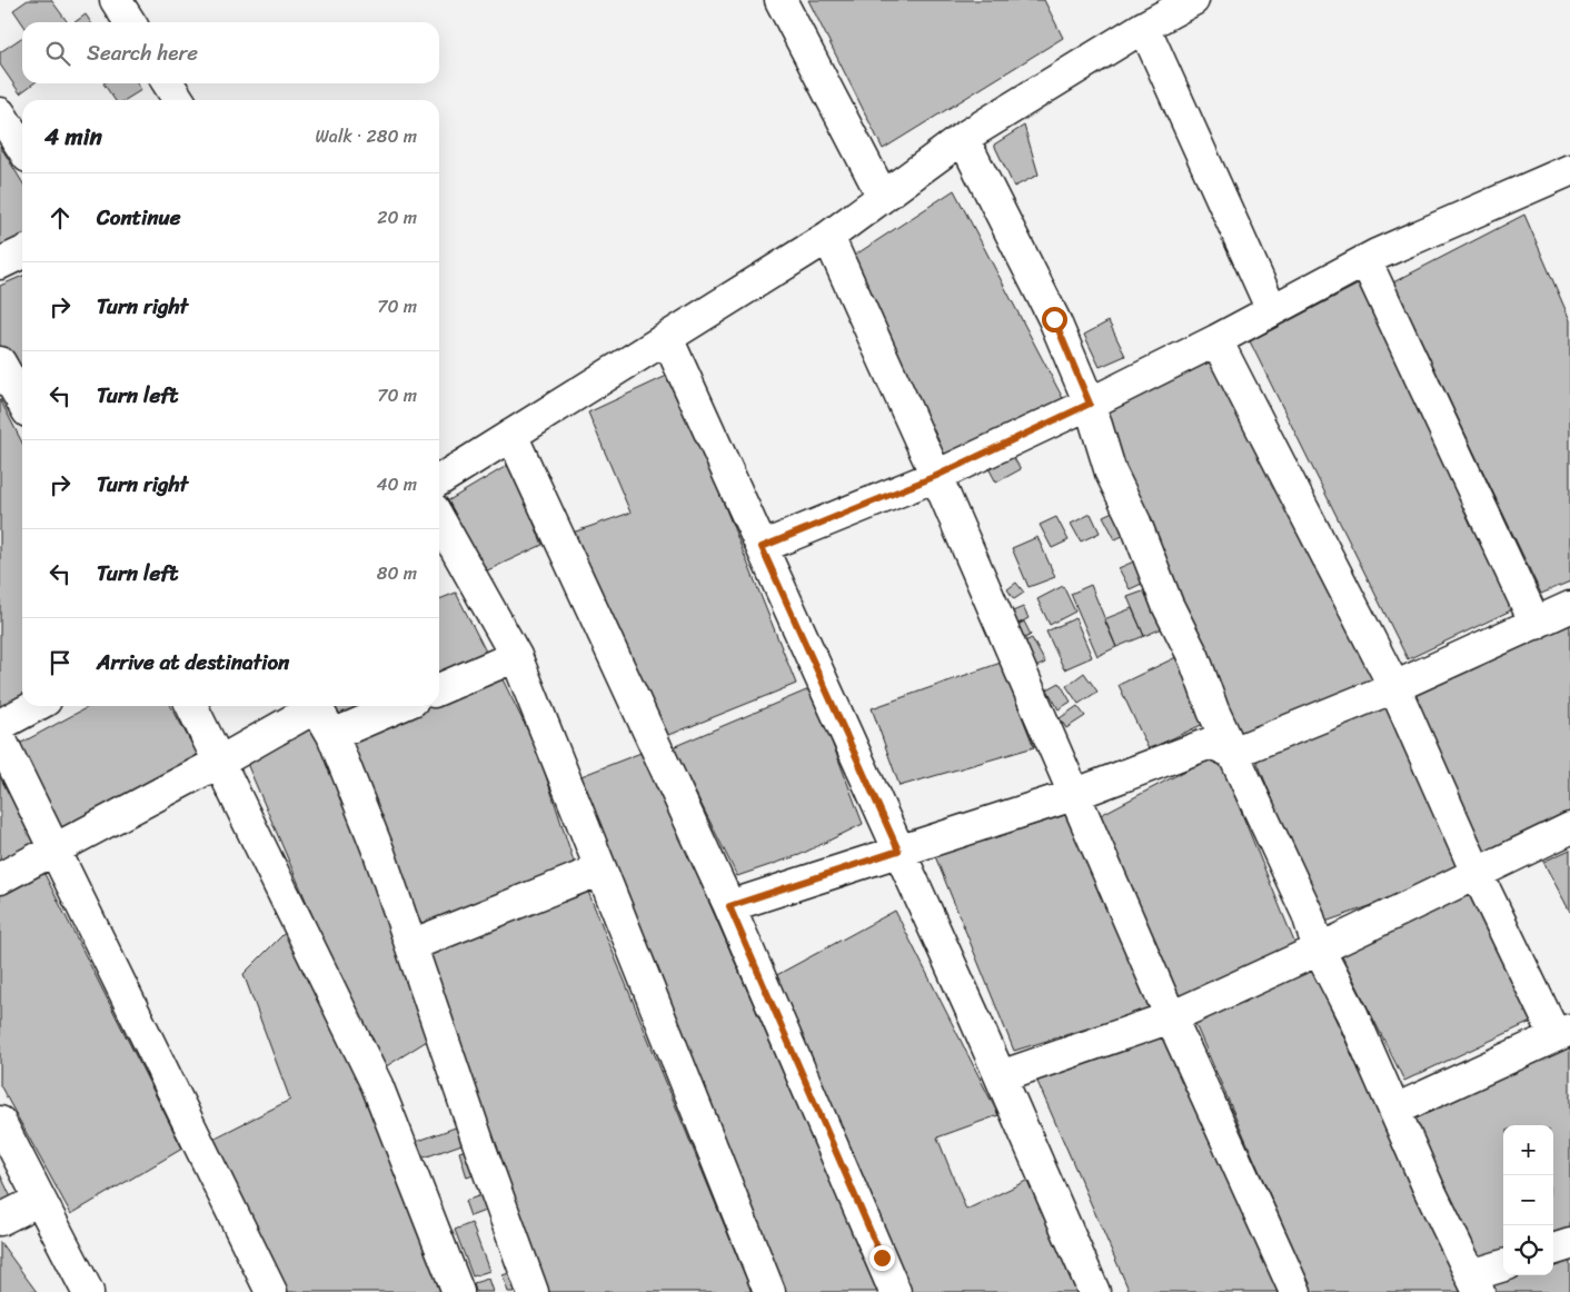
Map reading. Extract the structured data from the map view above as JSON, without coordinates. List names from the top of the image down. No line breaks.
{"page":{"search":"Search here","heading":["4 min","Walk · 280 m"],"list":[["Continue","20 m"],["Turn right","70 m"],["Turn left","70 m"],["Turn right","40 m"],["Turn left","80 m"],"Arrive at destination"],"map_buttons":["+","−"]}}
